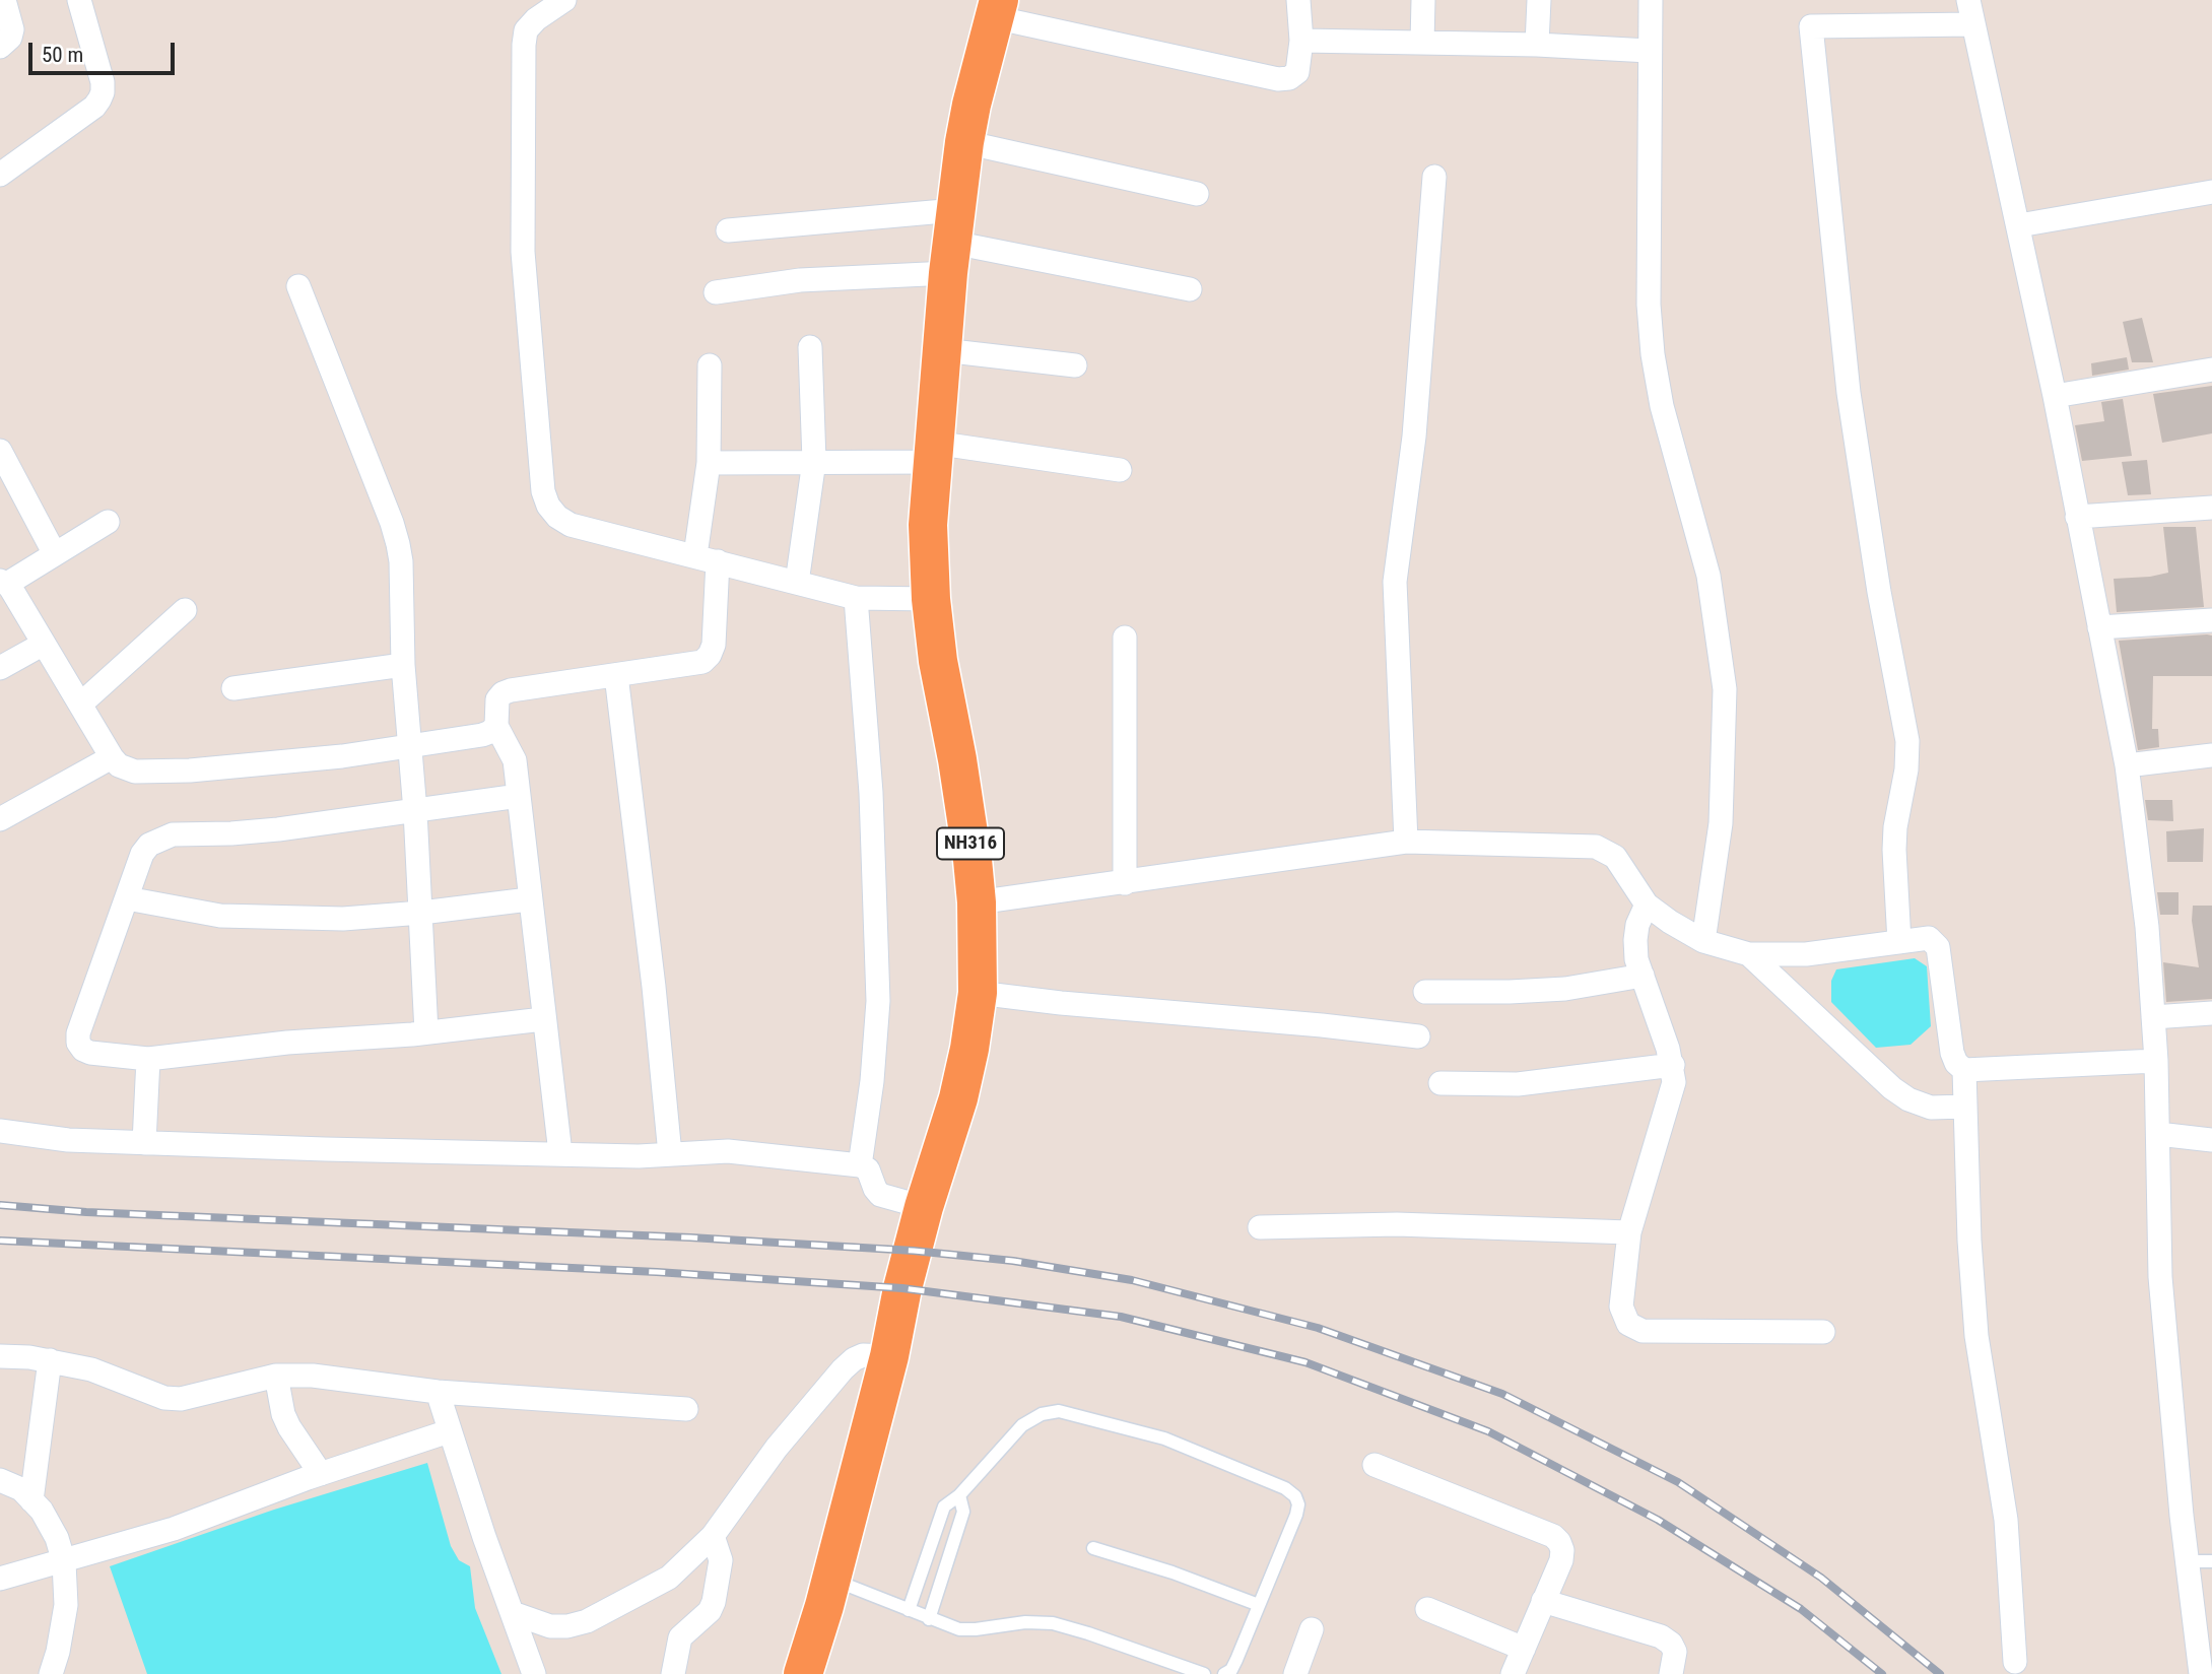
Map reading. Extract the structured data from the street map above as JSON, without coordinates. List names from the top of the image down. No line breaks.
{"streets":{"highway":["NH316"]},"scale_bar":"50 m"}
